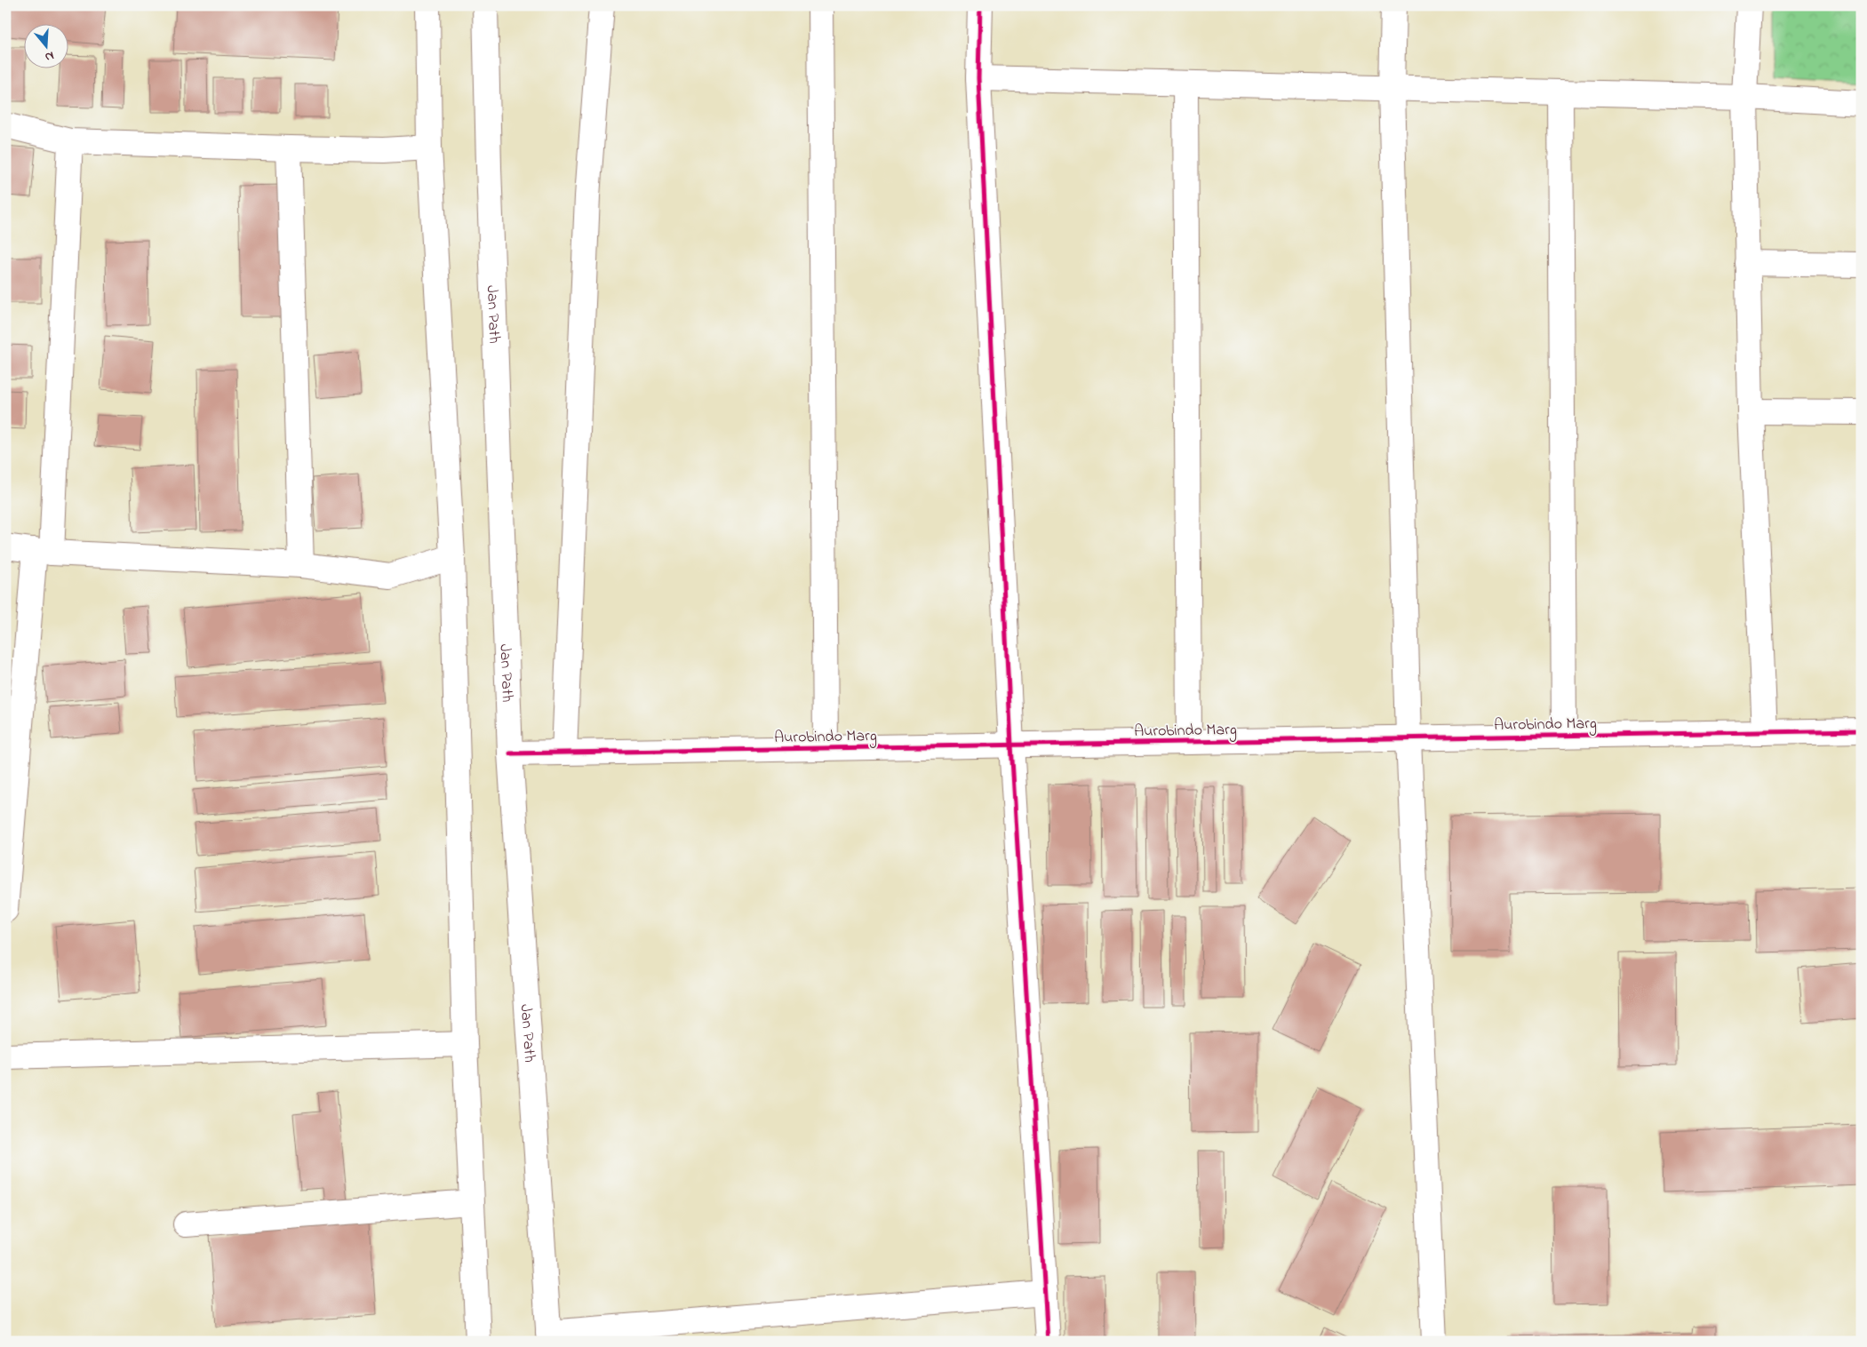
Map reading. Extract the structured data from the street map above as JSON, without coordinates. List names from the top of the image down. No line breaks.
{"streets":{"street":["Jan Path","Aurobindo Marg"]},"crossings":[["Jan Path","Aurobindo Marg"]],"north":"bottom"}
